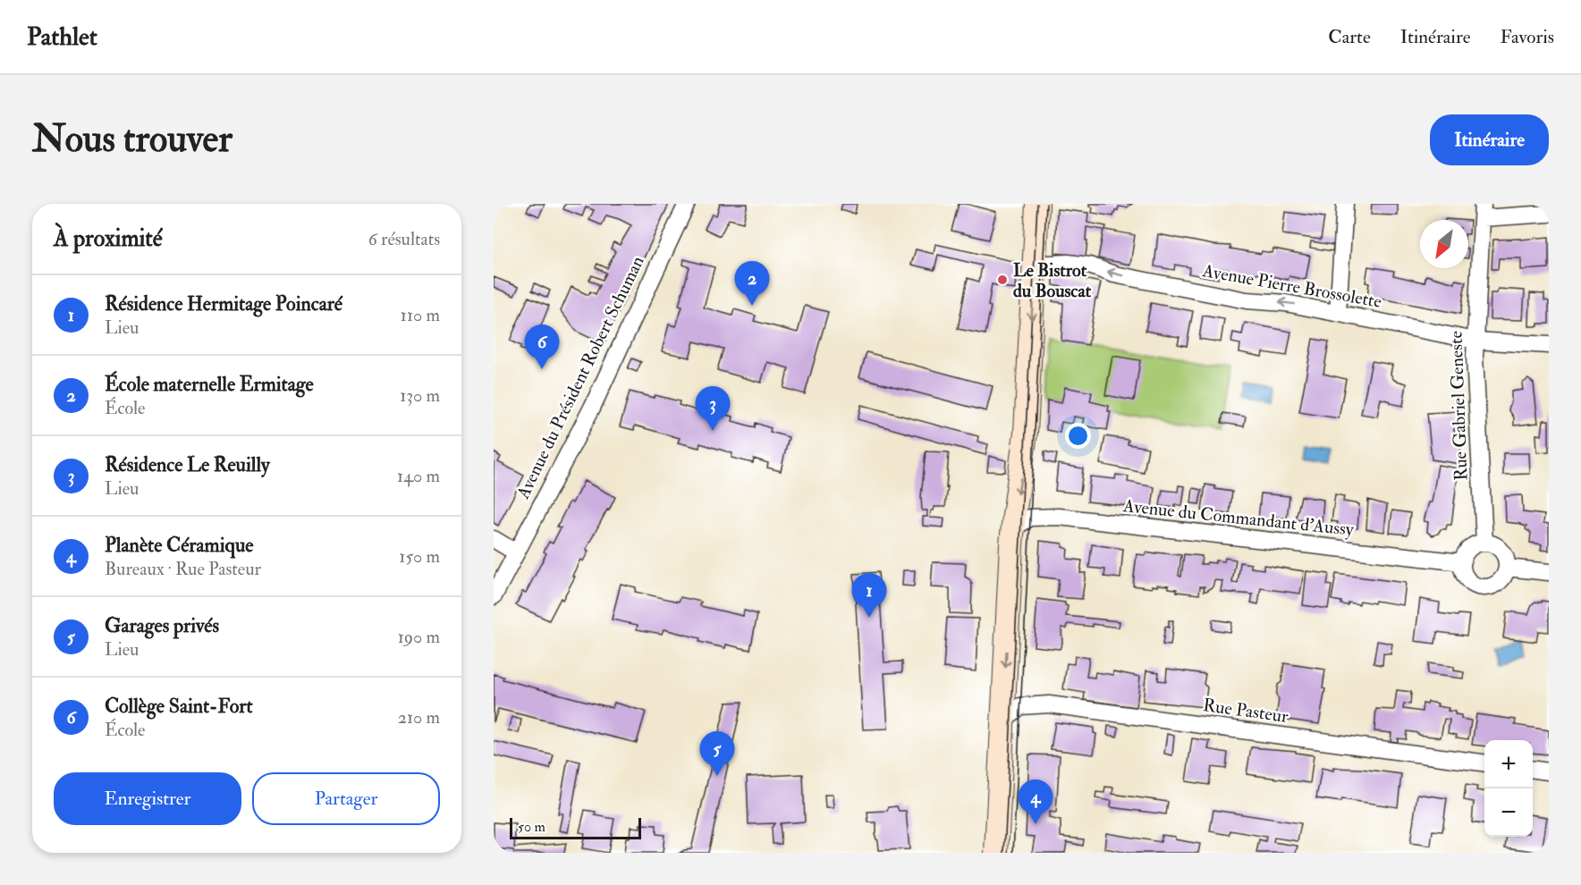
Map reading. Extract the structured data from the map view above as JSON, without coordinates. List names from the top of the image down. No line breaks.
{"streets":{"street":["Avenue Pierre Brossolette","Avenue du Président Robert Schuman","Rue Gabriel Geneste","Avenue du Commandant d'Aussy","Rue Pasteur"]},"crossings":[["Avenue Pierre Brossolette","Rue Gabriel Geneste"],["Rue Gabriel Geneste","Avenue du Commandant d'Aussy"]],"one_way":["Avenue Pierre Brossolette"],"places":["Le Bistrot du Bouscat"],"scale_bar":"50 m","north":"bottom left","page":{"header":"Pathlet","nav":["Carte","Itinéraire","Favoris"],"buttons":["Itinéraire",["Enregistrer","Partager"]],"title":"Nous trouver","heading":["À proximité","6 résultats"],"pins":["2","6","3","1","5","4"],"list":[{"mark":"1","name":"Résidence Hermitage Poincaré","note":"Lieu","value":"110 m"},{"mark":"2","name":"École maternelle Ermitage","note":"École","value":"130 m"},{"mark":"3","name":"Résidence Le Reuilly","note":"Lieu","value":"140 m"},{"mark":"4","name":"Planète Céramique","note":"Bureaux · Rue Pasteur","value":"150 m"},{"mark":"5","name":"Garages privés","note":"Lieu","value":"190 m"},{"mark":"6","name":"Collège Saint-Fort","note":"École","value":"210 m"}],"map_buttons":["+","−"],"scale":"50 m"}}
